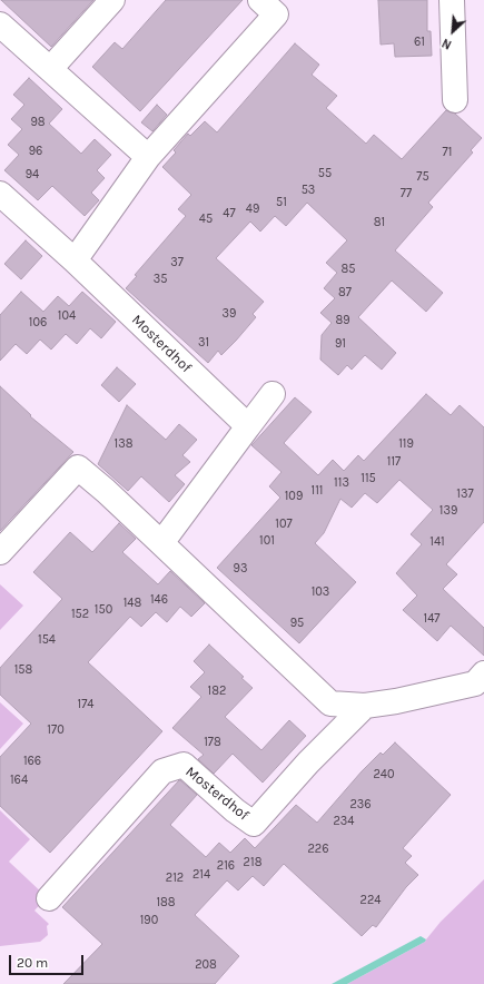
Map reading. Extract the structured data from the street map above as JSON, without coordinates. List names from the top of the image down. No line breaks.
{"streets":{"street":["Mosterdhof"]},"house_numbers":["61","98","96","71","55","94","75","53","77","51","49","47","45","81","37","85","35","87","39","104","89","106","31","91","138","119","117","115","113","111","137","109","139","107","101","141","93","103","146","148","150","152","147","95","154","158","182","174","170","178","166","240","164","236","234","226","218","216","214","212","224","188","190","208"],"scale_bar":"20 m","north":"bottom left"}
